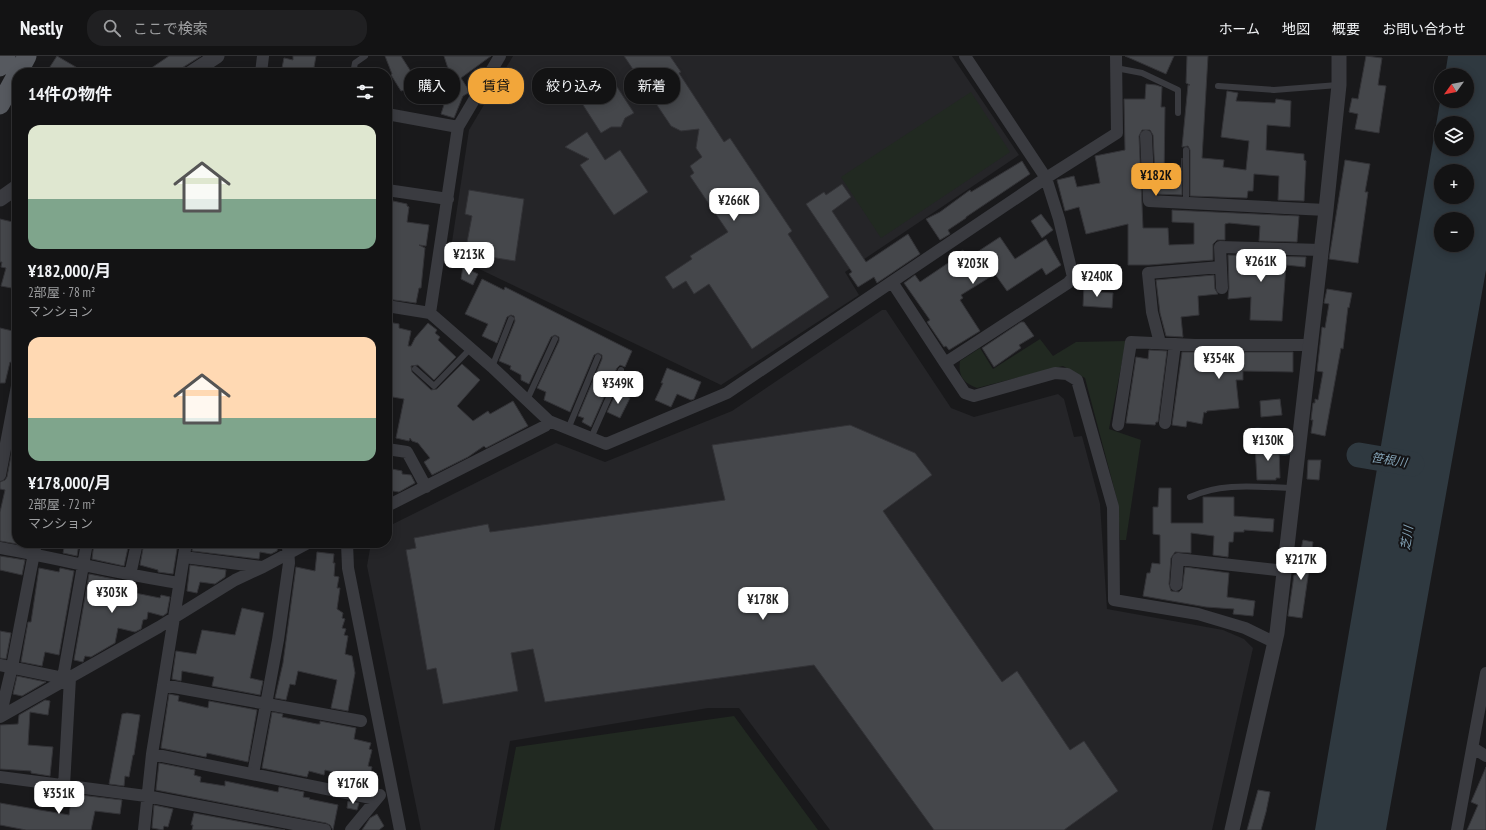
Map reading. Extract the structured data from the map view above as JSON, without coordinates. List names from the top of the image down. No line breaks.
{"water":["笹根川","芝川"],"north":"bottom left","page":{"header":"Nestly","search":"ここで検索","nav":["ホーム","地図","概要","お問い合わせ"],"map_buttons":["+","−"],"chip":["購入","賃貸","絞り込み","新着"],"heading":"14件の物件","list":[{"name":"¥182,000/月","note":"2部屋 · 78 m² · マンション"},{"name":"¥178,000/月","note":"2部屋 · 72 m² · マンション"}],"price":["¥182K","¥266K","¥213K","¥261K","¥203K","¥240K","¥354K","¥349K","¥130K","¥217K","¥303K","¥178K","¥176K","¥351K"]}}
